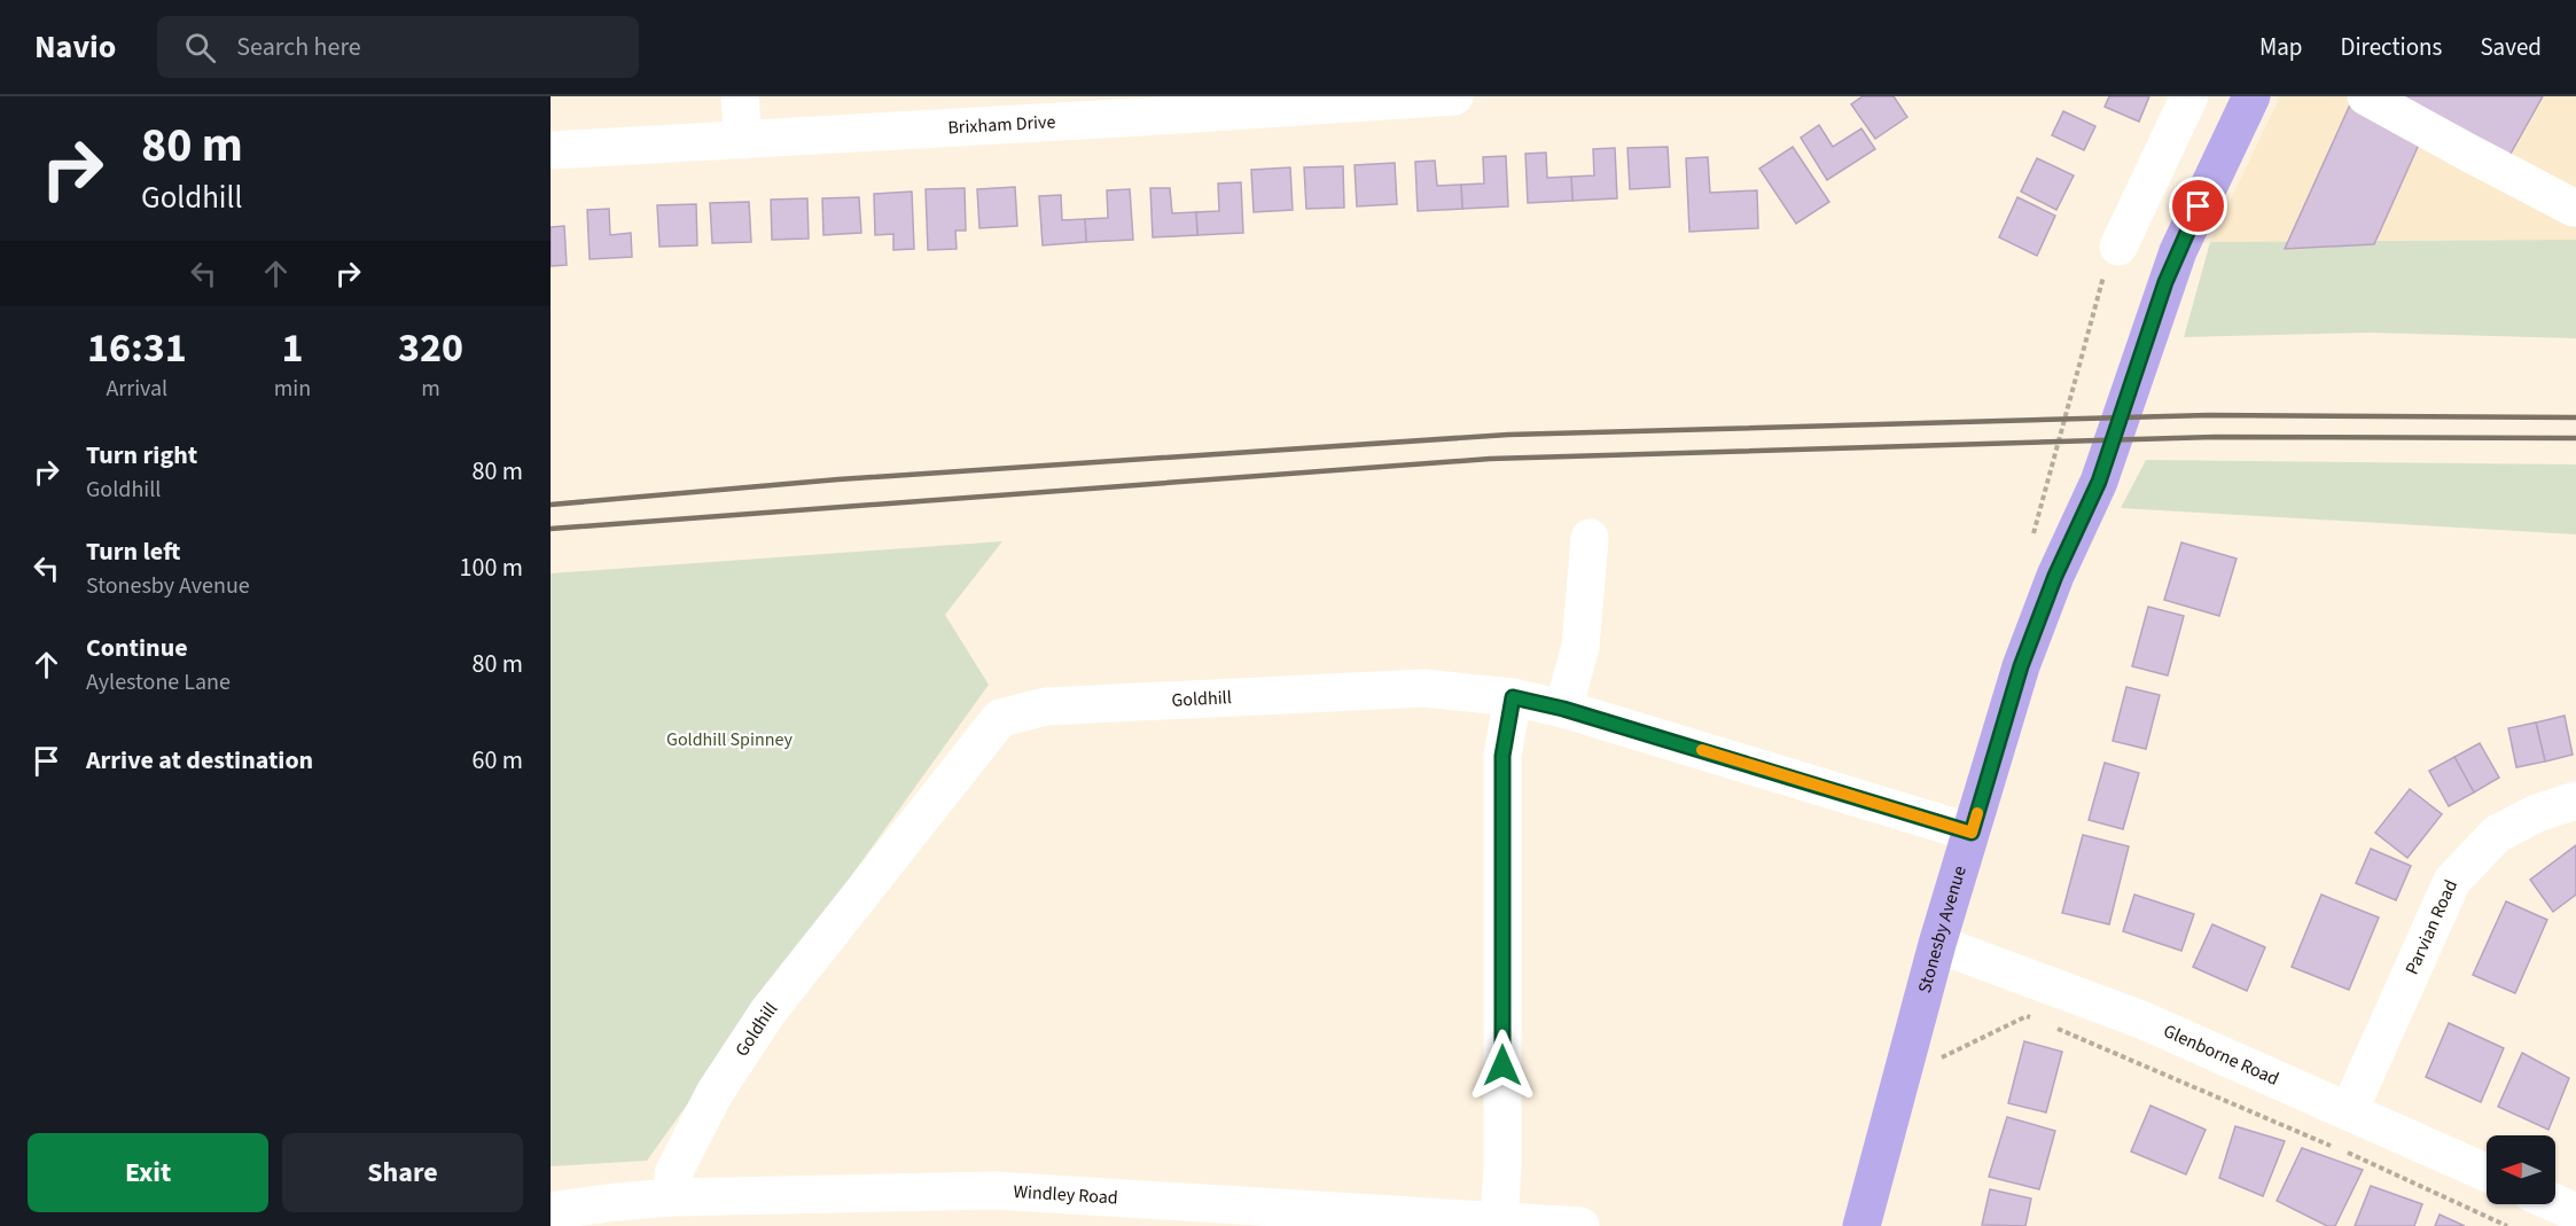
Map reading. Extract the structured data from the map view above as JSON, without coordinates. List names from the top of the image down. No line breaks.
{"streets":{"main road":["Stonesby Avenue"],"street":["Brixham Drive","Goldhill","Parvian Road","Glenborne Road","Windley Road"]},"crossings":[["Goldhill","Stonesby Avenue"],["Goldhill","Windley Road"],["Parvian Road","Glenborne Road"],["Stonesby Avenue","Glenborne Road"]],"parks":["Goldhill Spinney"],"north":"left","page":{"header":"Navio","search":"Search here","nav":["Map","Directions","Saved"],"turn":["80 m","Goldhill"],"eta":["16:31","Arrival","1","min","320","m"],"list":[{"name":"Turn right","note":"Goldhill","value":"80 m"},{"name":"Turn left","note":"Stonesby Avenue","value":"100 m"},{"name":"Continue","note":"Aylestone Lane","value":"80 m"},{"name":"Arrive at destination","value":"60 m"}],"buttons":["Exit","Share"]}}
